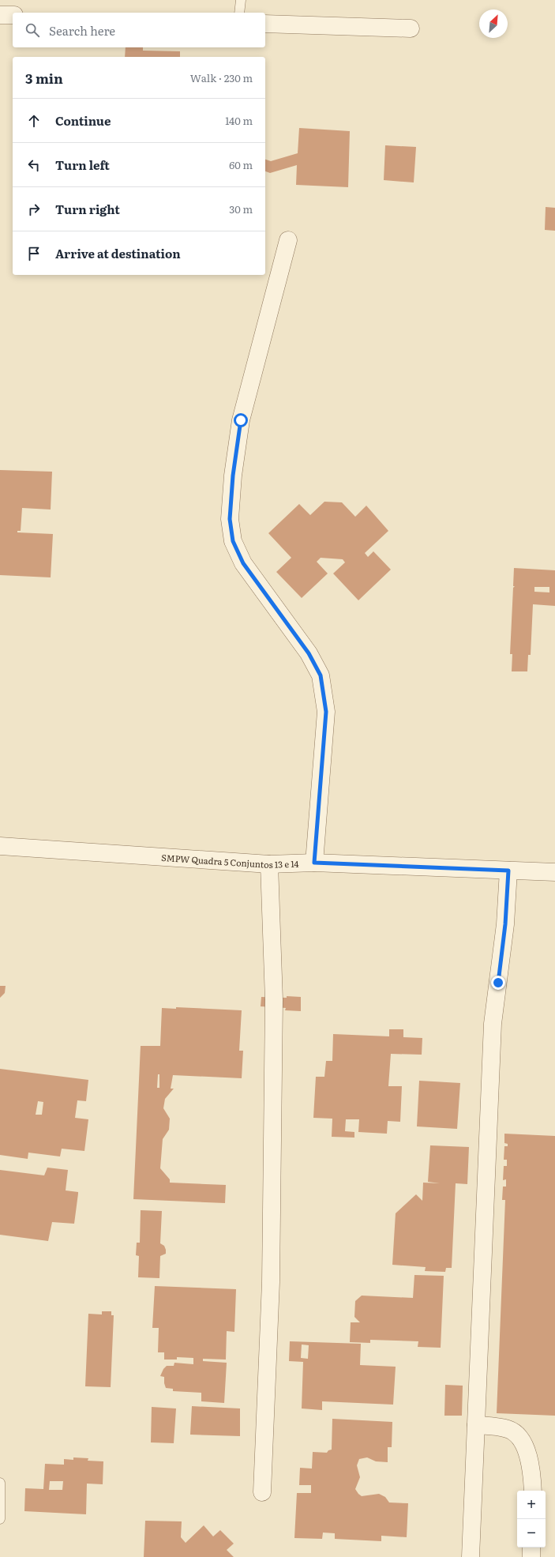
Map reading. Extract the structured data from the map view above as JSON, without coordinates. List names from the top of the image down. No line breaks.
{"streets":{"street":["SMPW Quadra 5 Conjuntos 13 e 14"]},"north":"top right","page":{"search":"Search here","heading":["3 min","Walk · 230 m"],"list":[["Continue","140 m"],["Turn left","60 m"],["Turn right","30 m"],"Arrive at destination"],"map_buttons":["+","−"]}}
